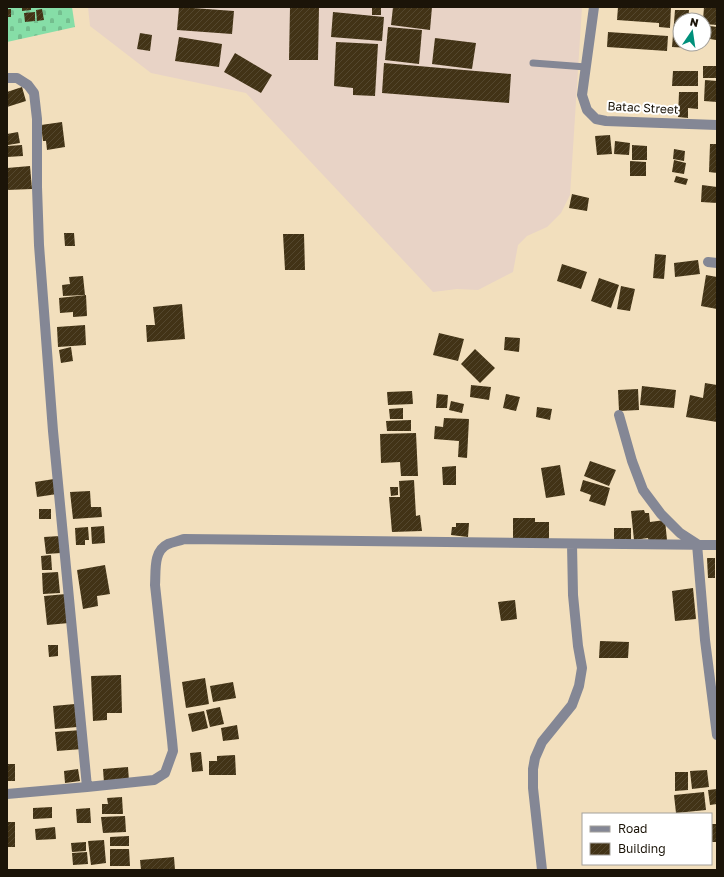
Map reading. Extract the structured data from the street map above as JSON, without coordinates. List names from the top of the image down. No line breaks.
{"streets":{"street":["Batac Street"]},"legend":["Road","Building"],"north":"top"}
